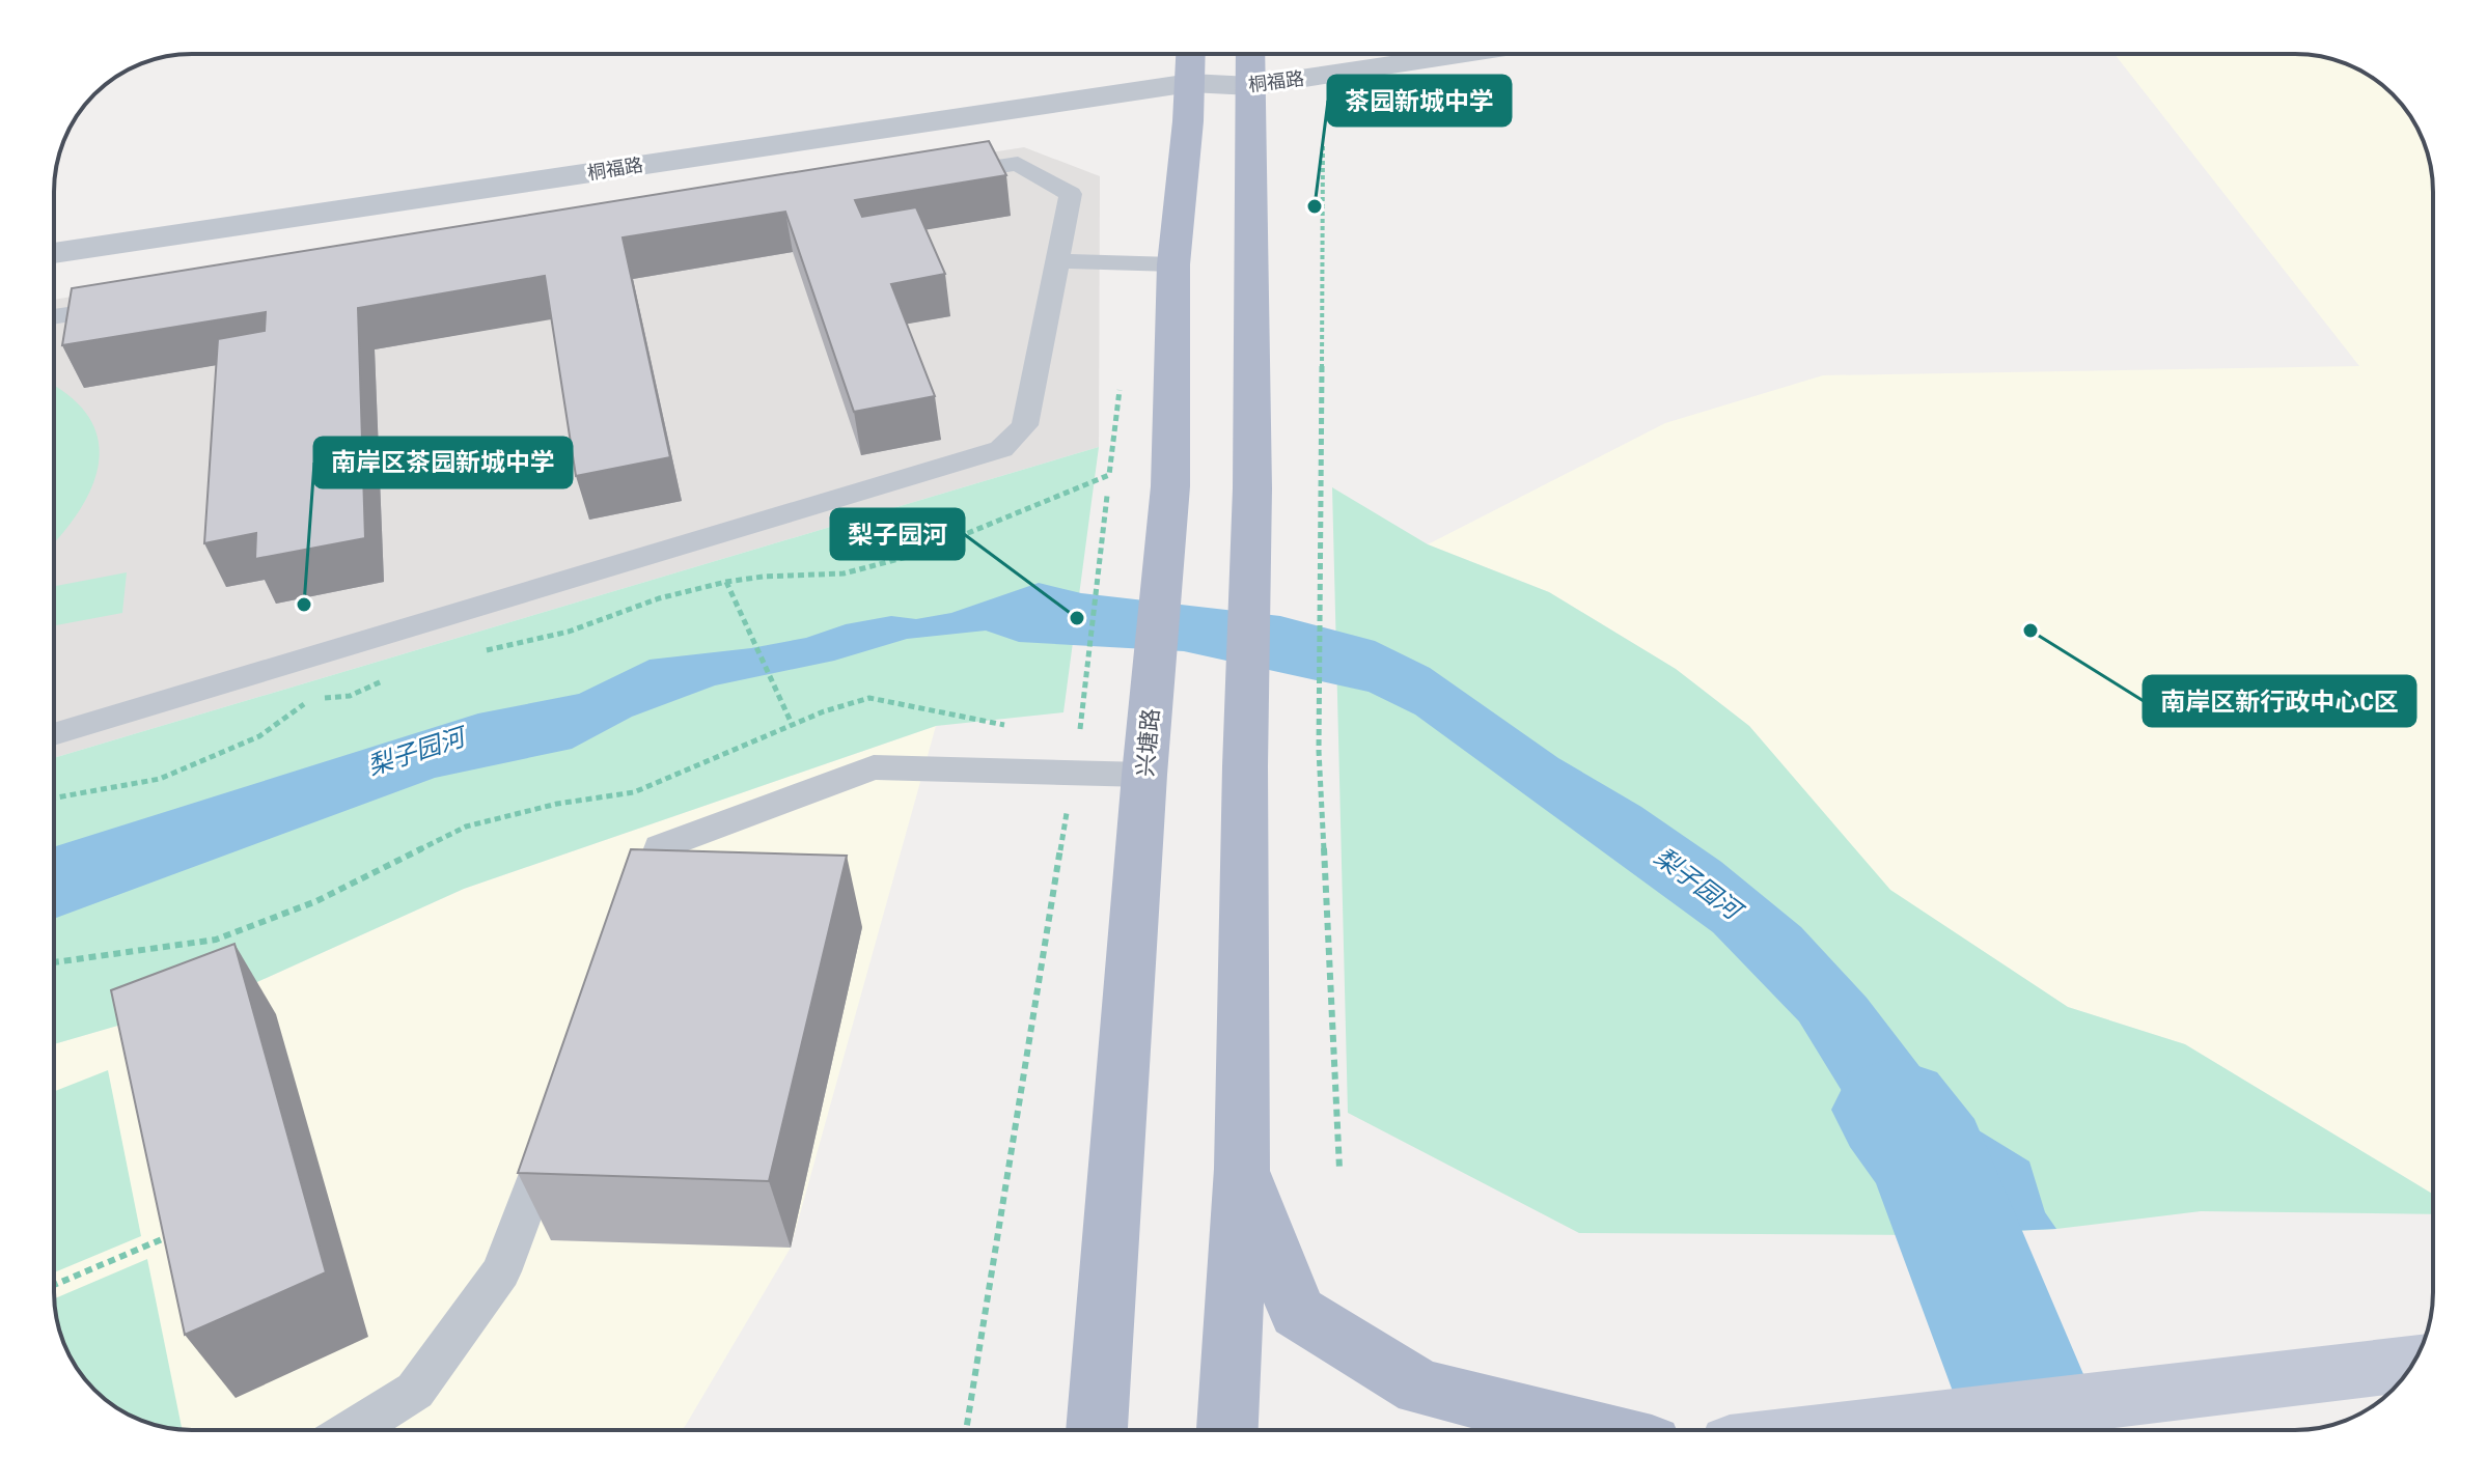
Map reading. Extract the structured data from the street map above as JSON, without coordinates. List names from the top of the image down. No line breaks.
{"streets":{"main road":["兴塘路"],"street":["桐福路"]},"crossings":[["桐福路","兴塘路"]],"water":["梨子园河"],"places":["茶园新城中学","南岸区茶园新城中学","梨子园河","南岸区新行政中心C区"]}
